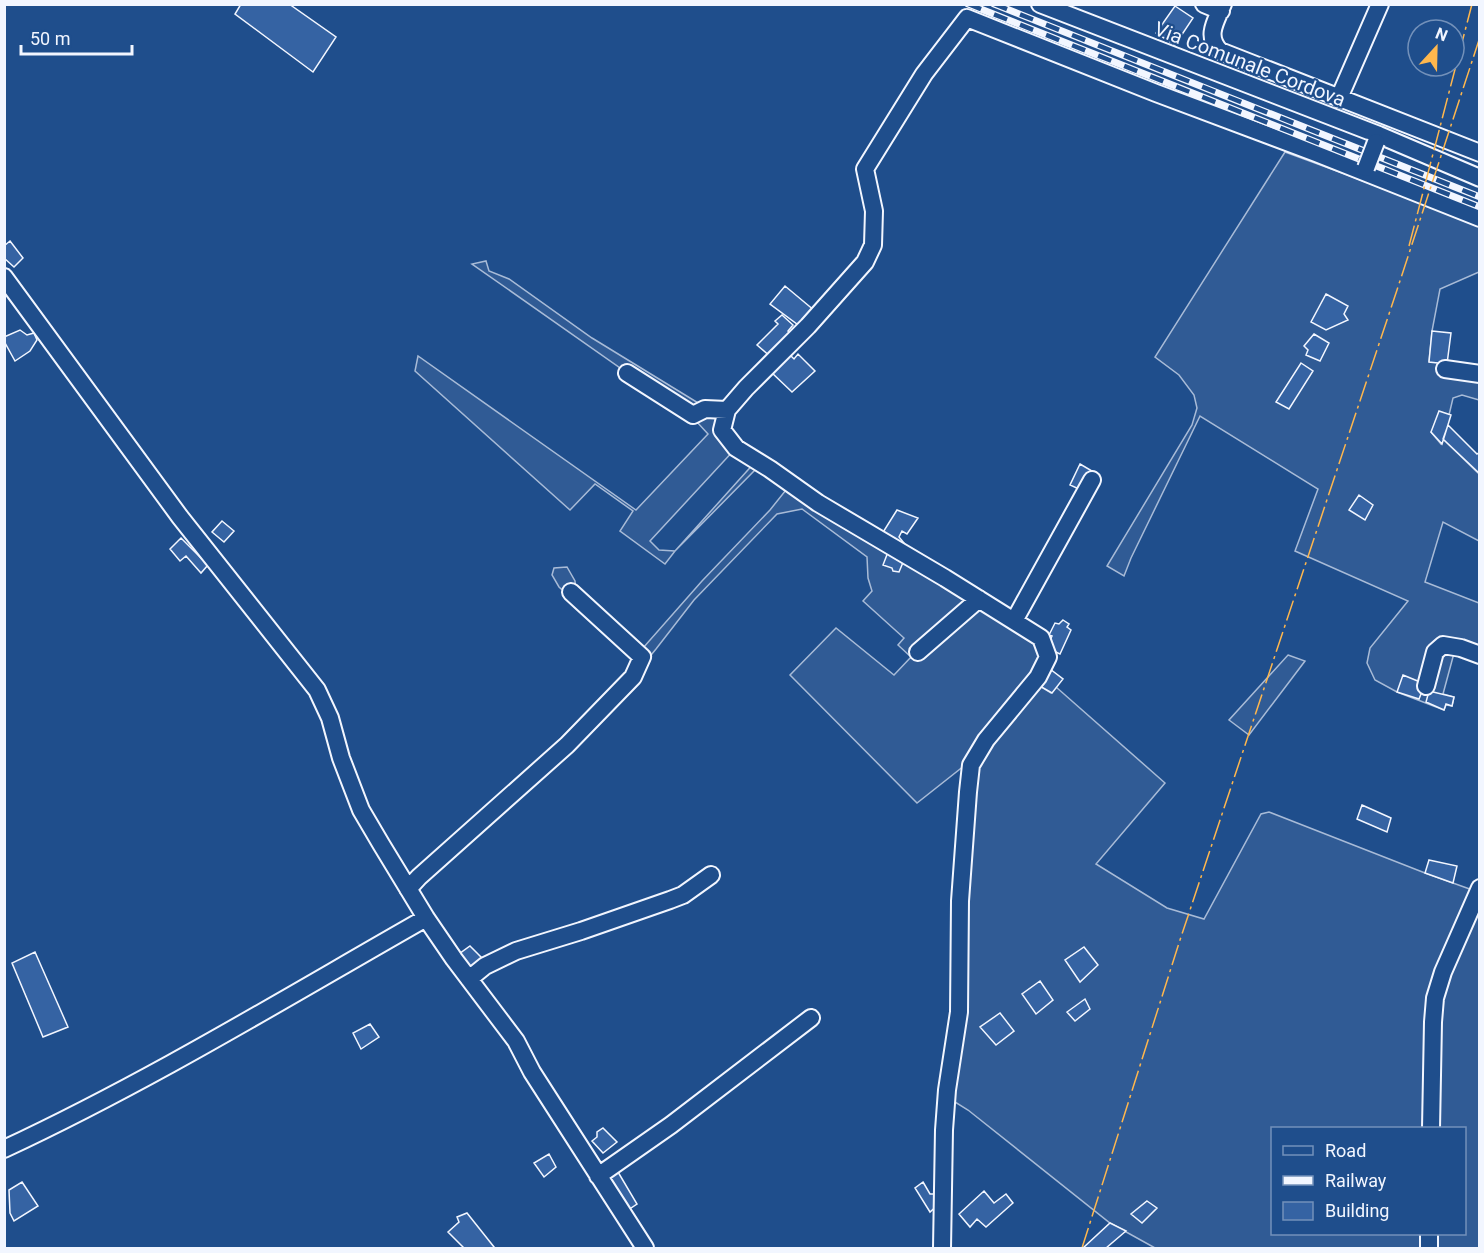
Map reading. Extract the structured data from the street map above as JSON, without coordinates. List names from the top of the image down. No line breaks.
{"streets":{"street":["Via Comunale Cordova"]},"legend":["Road","Railway","Building"],"scale_bar":"50 m","north":"top"}
